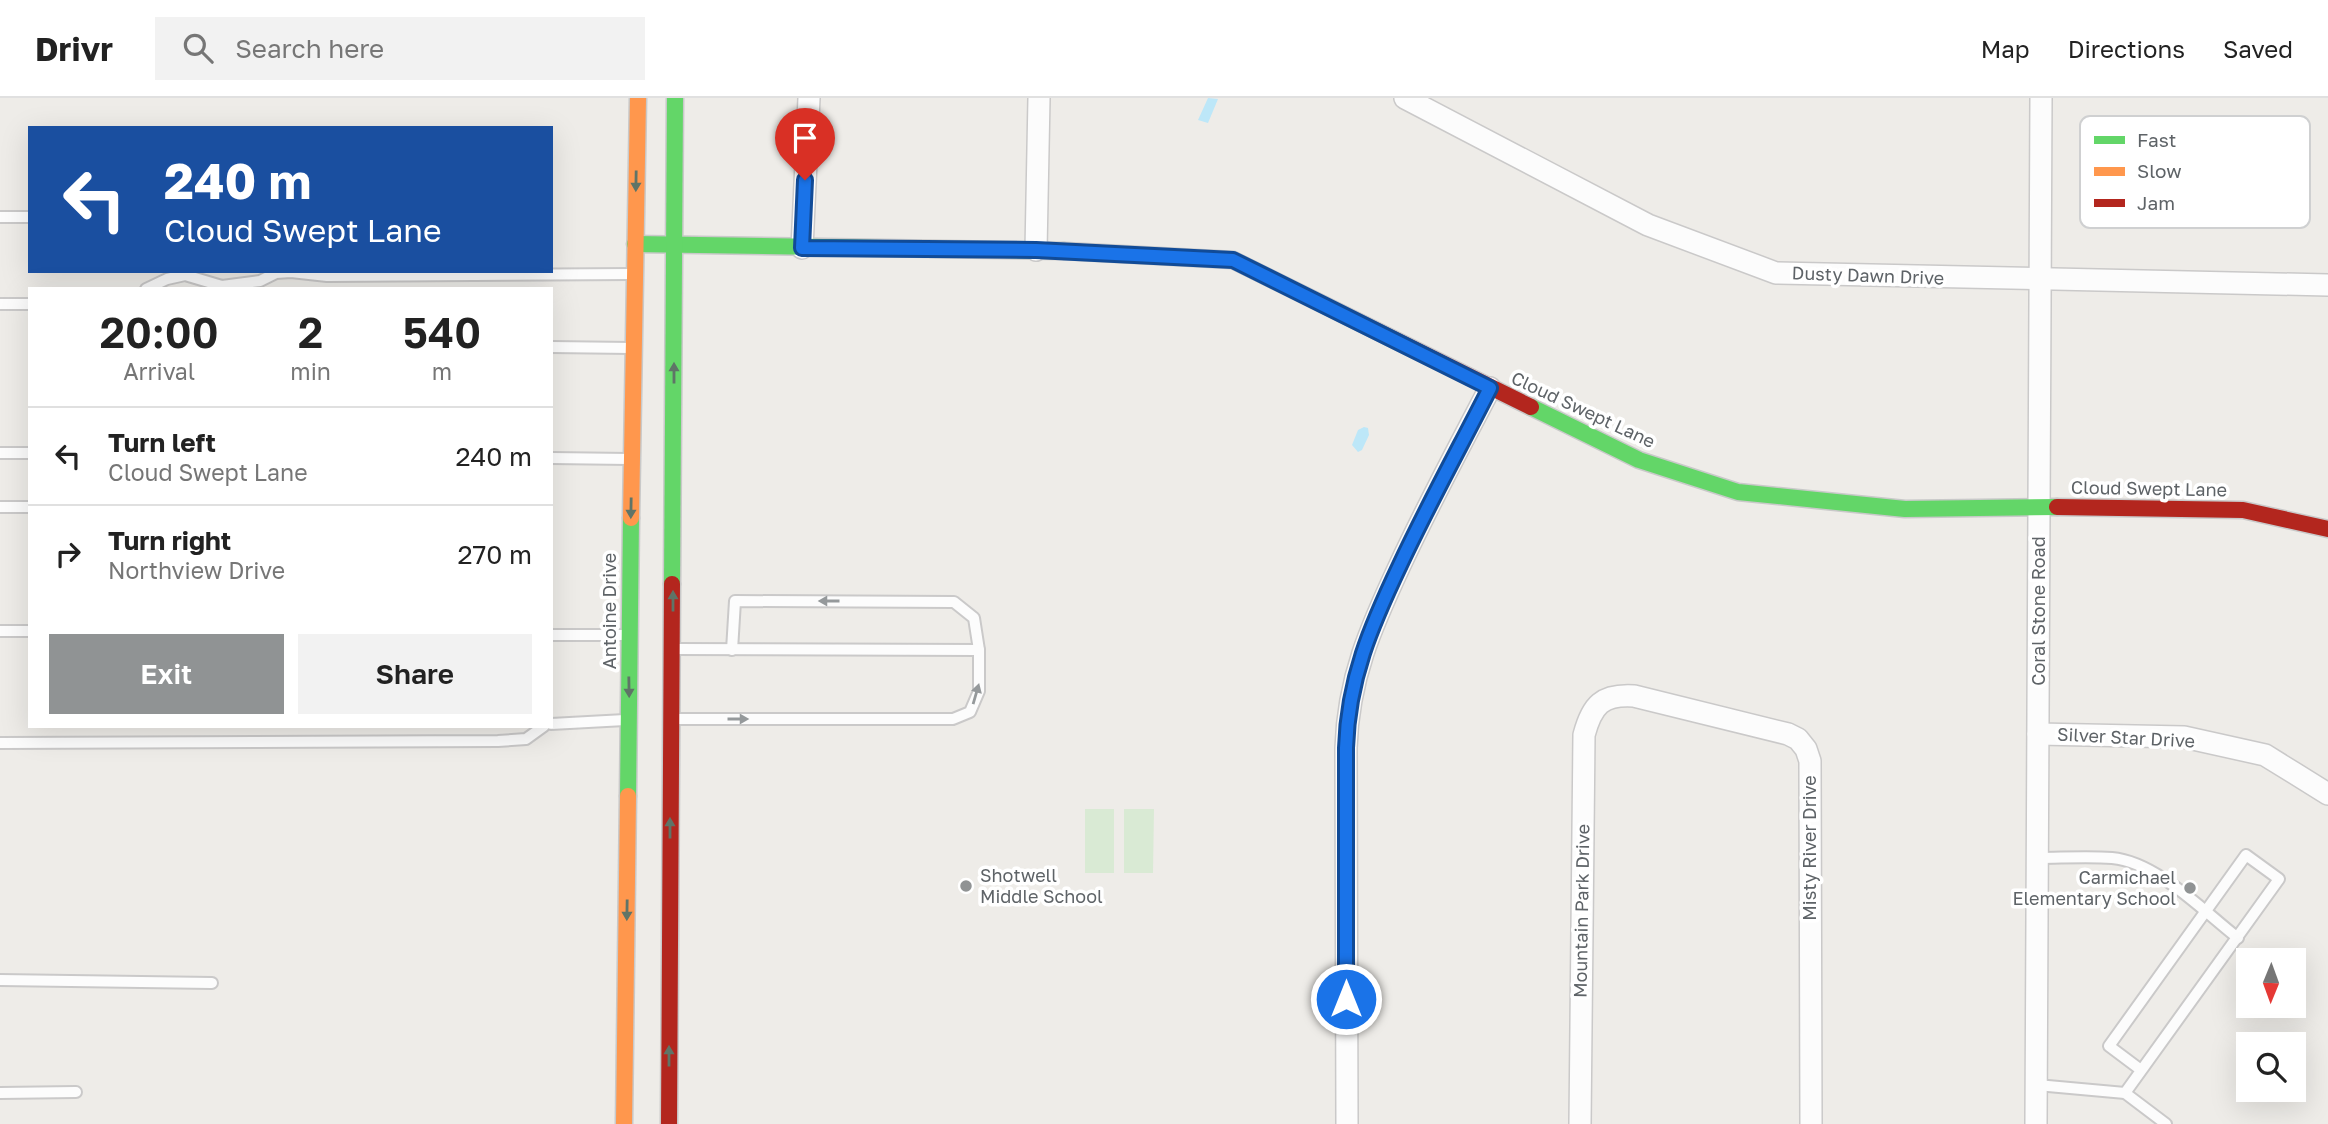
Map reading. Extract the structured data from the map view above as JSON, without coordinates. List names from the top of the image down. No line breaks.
{"streets":{"main road":["Cloud Swept Lane","Antoine Drive"],"street":["Dusty Dawn Drive","Coral Stone Road","Silver Star Drive","Misty River Drive","Mountain Park Drive"]},"crossings":[["Dusty Dawn Drive","Coral Stone Road"],["Cloud Swept Lane","Antoine Drive"],["Cloud Swept Lane","Coral Stone Road"],["Coral Stone Road","Silver Star Drive"],["Misty River Drive","Mountain Park Drive"]],"places":["Shotwell Middle School","Carmichael Elementary School"],"legend":["Fast","Slow","Jam"],"north":"bottom","page":{"header":"Drivr","search":"Search here","nav":["Map","Directions","Saved"],"turn":["240 m","Cloud Swept Lane"],"eta":["20:00","Arrival","2","min","540","m"],"list":[{"name":"Turn left","note":"Cloud Swept Lane","value":"240 m"},{"name":"Turn right","note":"Northview Drive","value":"270 m"}],"buttons":["Exit","Share"]}}
